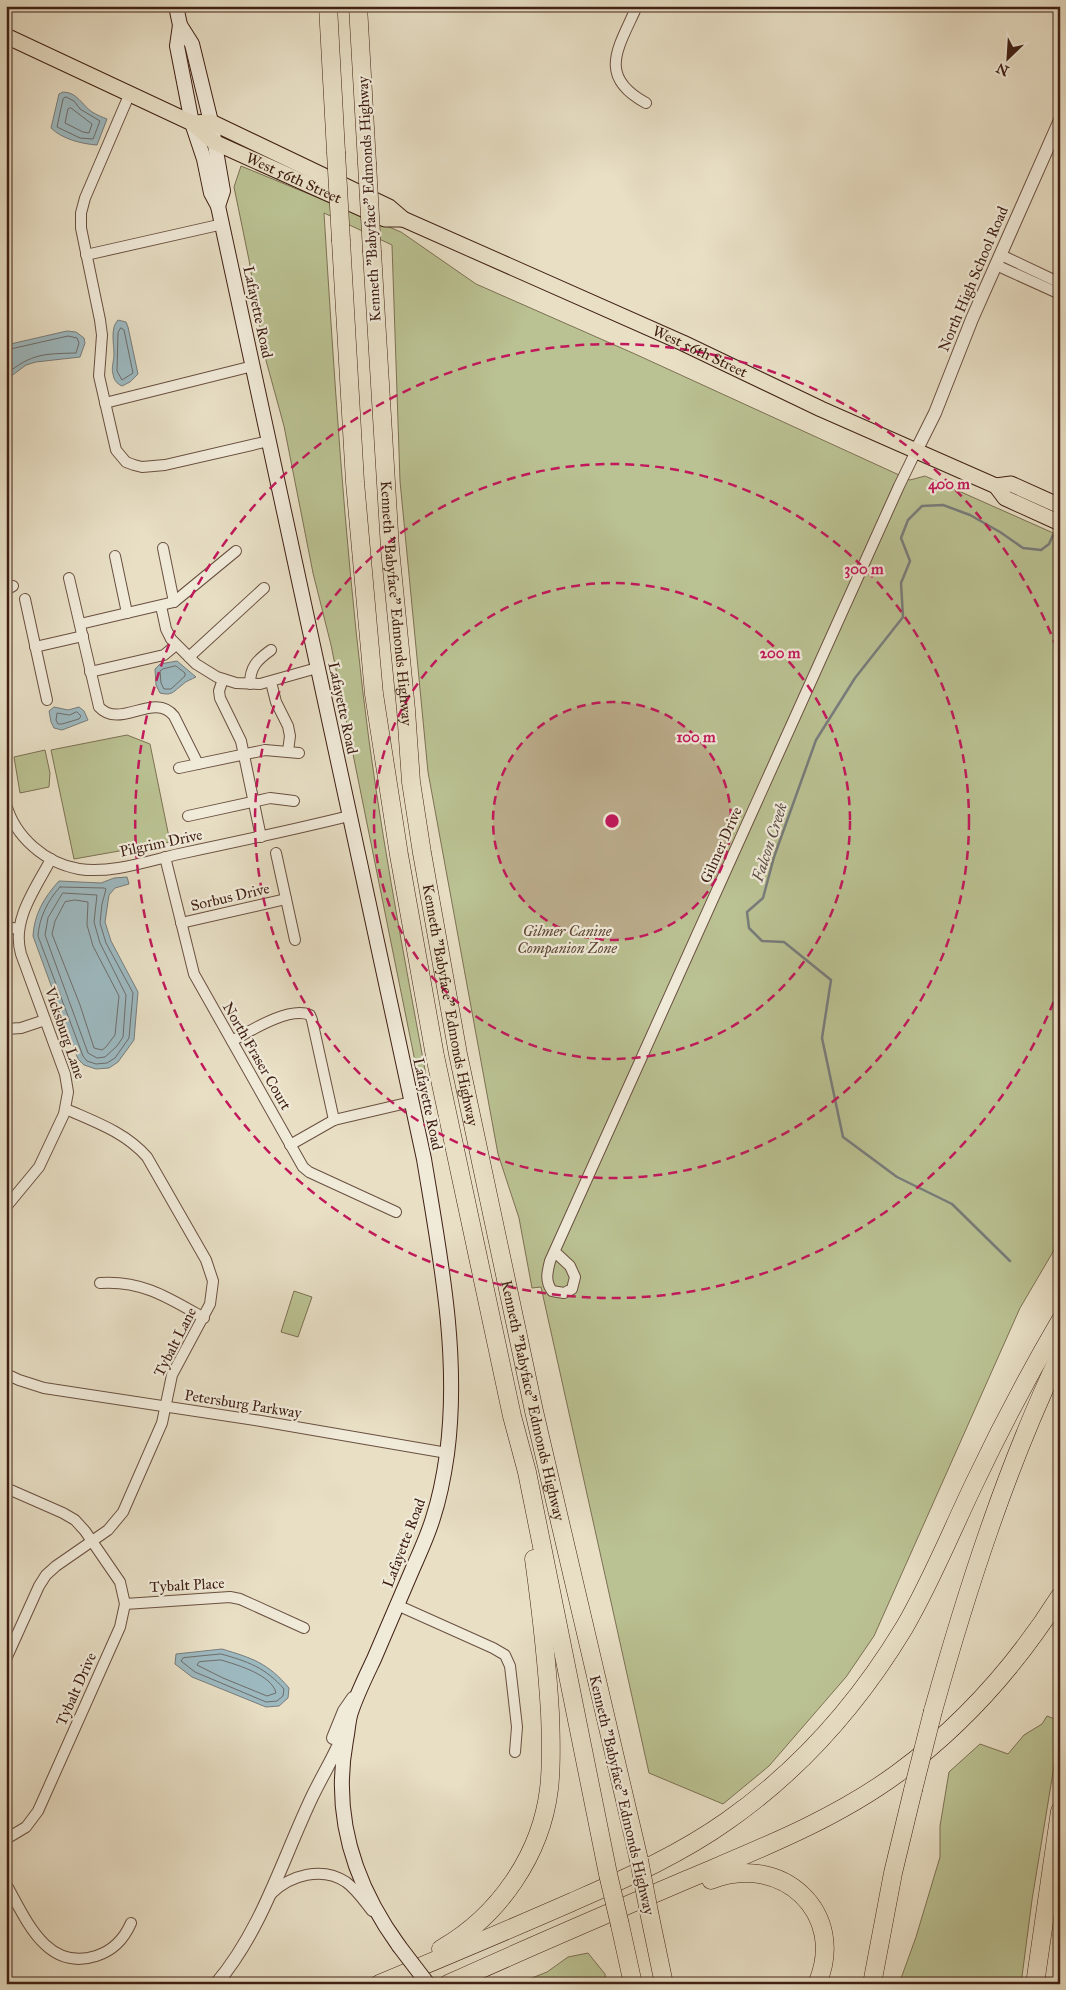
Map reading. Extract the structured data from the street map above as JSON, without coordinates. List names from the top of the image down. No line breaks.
{"streets":{"highway":["Kenneth \"Babyface\" Edmonds Highway"],"main road":["West 56th Street","Lafayette Road"],"street":["North High School Road","Pilgrim Drive","Gilmer Drive","Sorbus Drive","Vicksburg Lane","North Fraser Court","Tybalt Lane","Petersburg Parkway","Tybalt Place","Tybalt Drive"]},"crossings":[["West 56th Street","North High School Road"],["West 56th Street","Lafayette Road"],["West 56th Street","Gilmer Drive"],["North High School Road","Gilmer Drive"],["Lafayette Road","Pilgrim Drive"],["Lafayette Road","Petersburg Parkway"],["Pilgrim Drive","Vicksburg Lane"],["Pilgrim Drive","North Fraser Court"],["Sorbus Drive","North Fraser Court"],["Vicksburg Lane","Tybalt Lane"],["Tybalt Lane","Petersburg Parkway"],["Tybalt Lane","Tybalt Drive"],["Tybalt Place","Tybalt Drive"]],"water":["Falcon Creek"],"parks":["Gilmer Canine Companion Zone"],"north":"bottom left","rings":["400 m","300 m","200 m","100 m"]}
